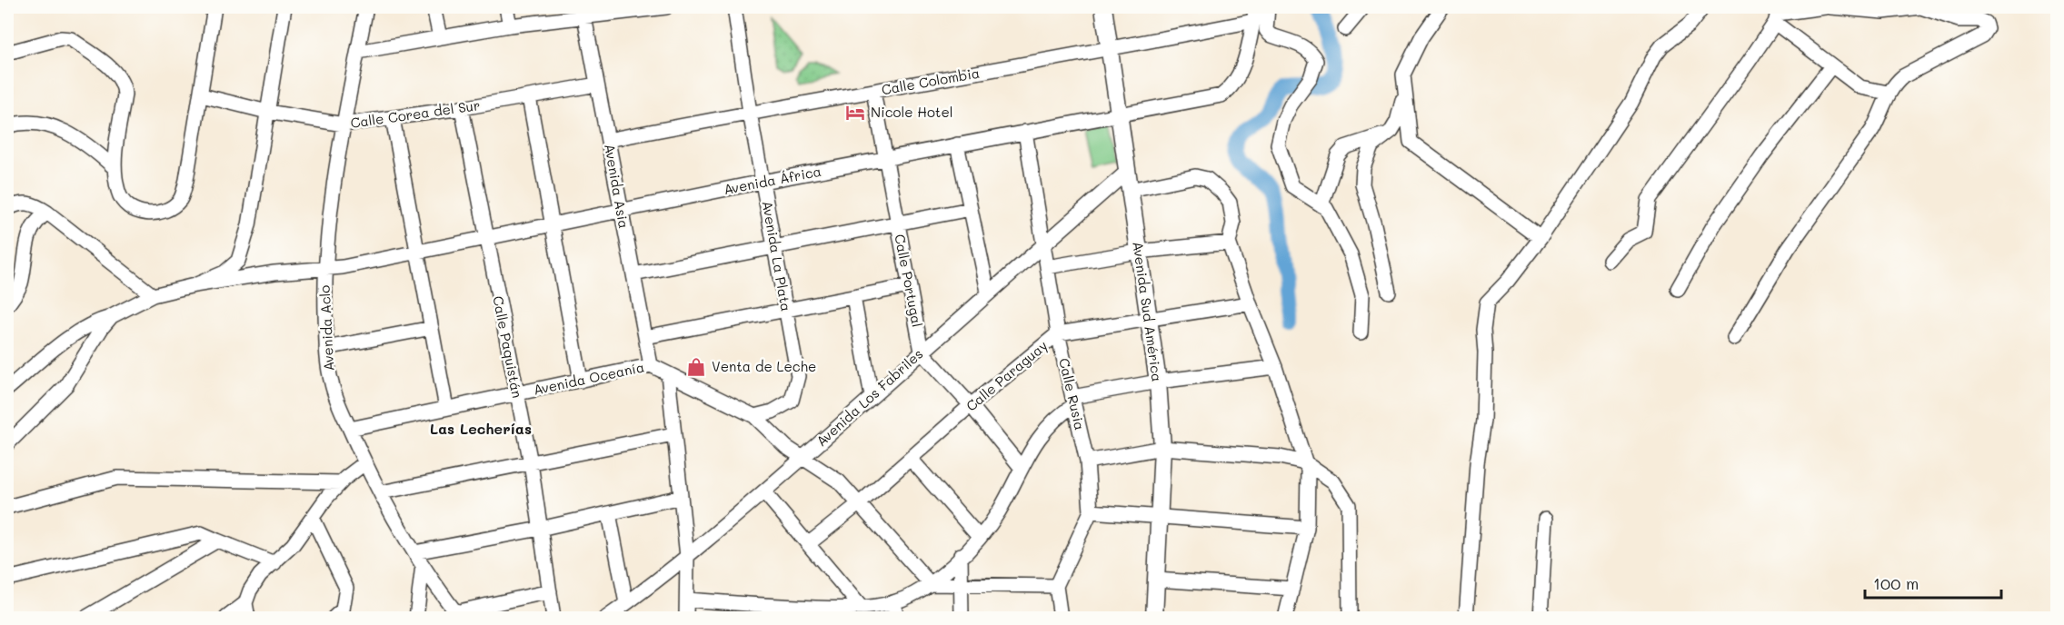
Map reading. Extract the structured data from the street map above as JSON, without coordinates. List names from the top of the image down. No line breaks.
{"streets":{"main road":["Avenida Sud América"],"street":["Calle Colombia","Calle Corea del Sur","Avenida África","Avenida Asia","Avenida La Plata","Calle Portugal","Avenida Aclo","Calle Paquistán","Calle Paraguay","Avenida Oceanía","Calle Rusia","Avenida Los Fabriles"]},"crossings":[["Calle Colombia","Avenida África"],["Calle Colombia","Avenida Asia"],["Calle Colombia","Avenida La Plata"],["Calle Colombia","Calle Portugal"],["Calle Colombia","Avenida Sud América"],["Calle Corea del Sur","Avenida Asia"],["Calle Corea del Sur","Avenida Aclo"],["Calle Corea del Sur","Calle Paquistán"],["Avenida África","Avenida Asia"],["Avenida África","Avenida La Plata"],["Avenida África","Calle Portugal"],["Avenida África","Avenida Sud América"],["Avenida África","Avenida Aclo"],["Avenida África","Calle Paquistán"],["Avenida África","Calle Rusia"],["Avenida Asia","Avenida Oceanía"],["Avenida La Plata","Avenida Oceanía"],["Calle Portugal","Avenida Los Fabriles"],["Avenida Sud América","Calle Paraguay"],["Avenida Sud América","Avenida Los Fabriles"],["Avenida Aclo","Avenida Oceanía"],["Calle Paquistán","Avenida Oceanía"],["Calle Paraguay","Avenida Oceanía"],["Calle Paraguay","Calle Rusia"],["Avenida Oceanía","Avenida Los Fabriles"],["Calle Rusia","Avenida Los Fabriles"]],"districts":["Las Lecherías"],"places":{"hotel":["Nicole Hotel"],"shop":["Venta de Leche"]},"scale_bar":"100 m"}
